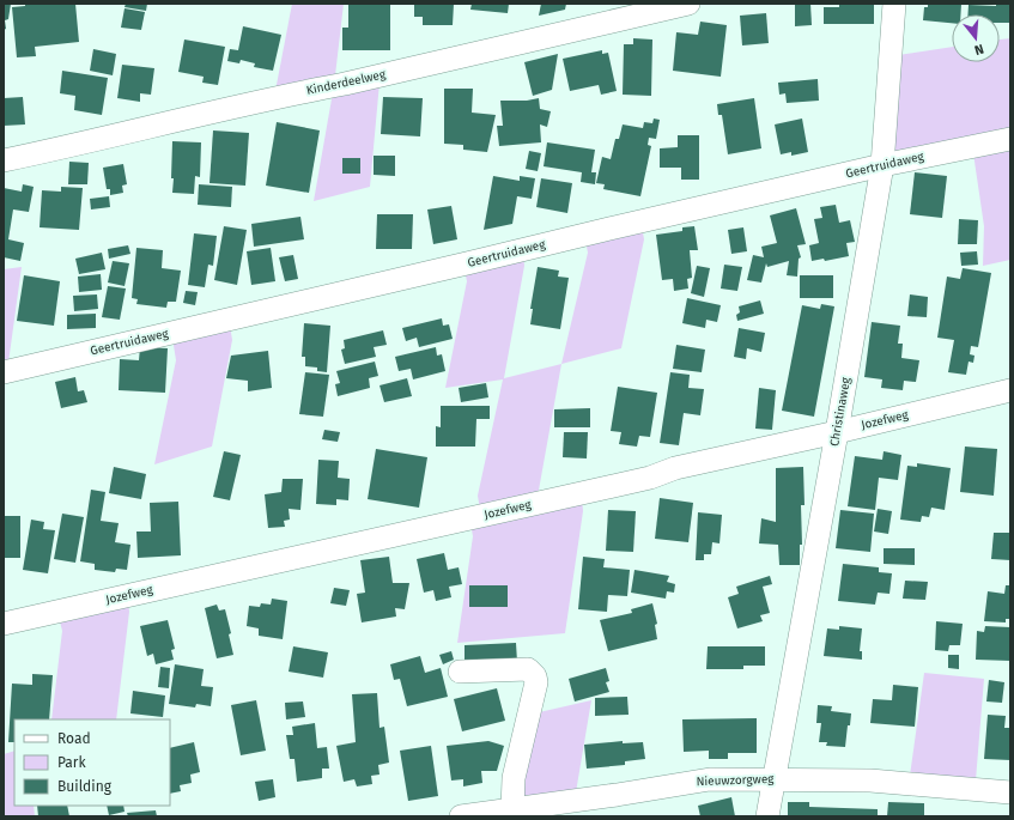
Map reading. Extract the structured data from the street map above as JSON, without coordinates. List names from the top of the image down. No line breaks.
{"streets":{"street":["Kinderdeelweg","Geertruidaweg","Christinaweg","Jozefweg","Nieuwzorgweg"]},"crossings":[["Geertruidaweg","Christinaweg"],["Christinaweg","Jozefweg"],["Christinaweg","Nieuwzorgweg"]],"legend":["Road","Park","Building"],"north":"bottom"}
